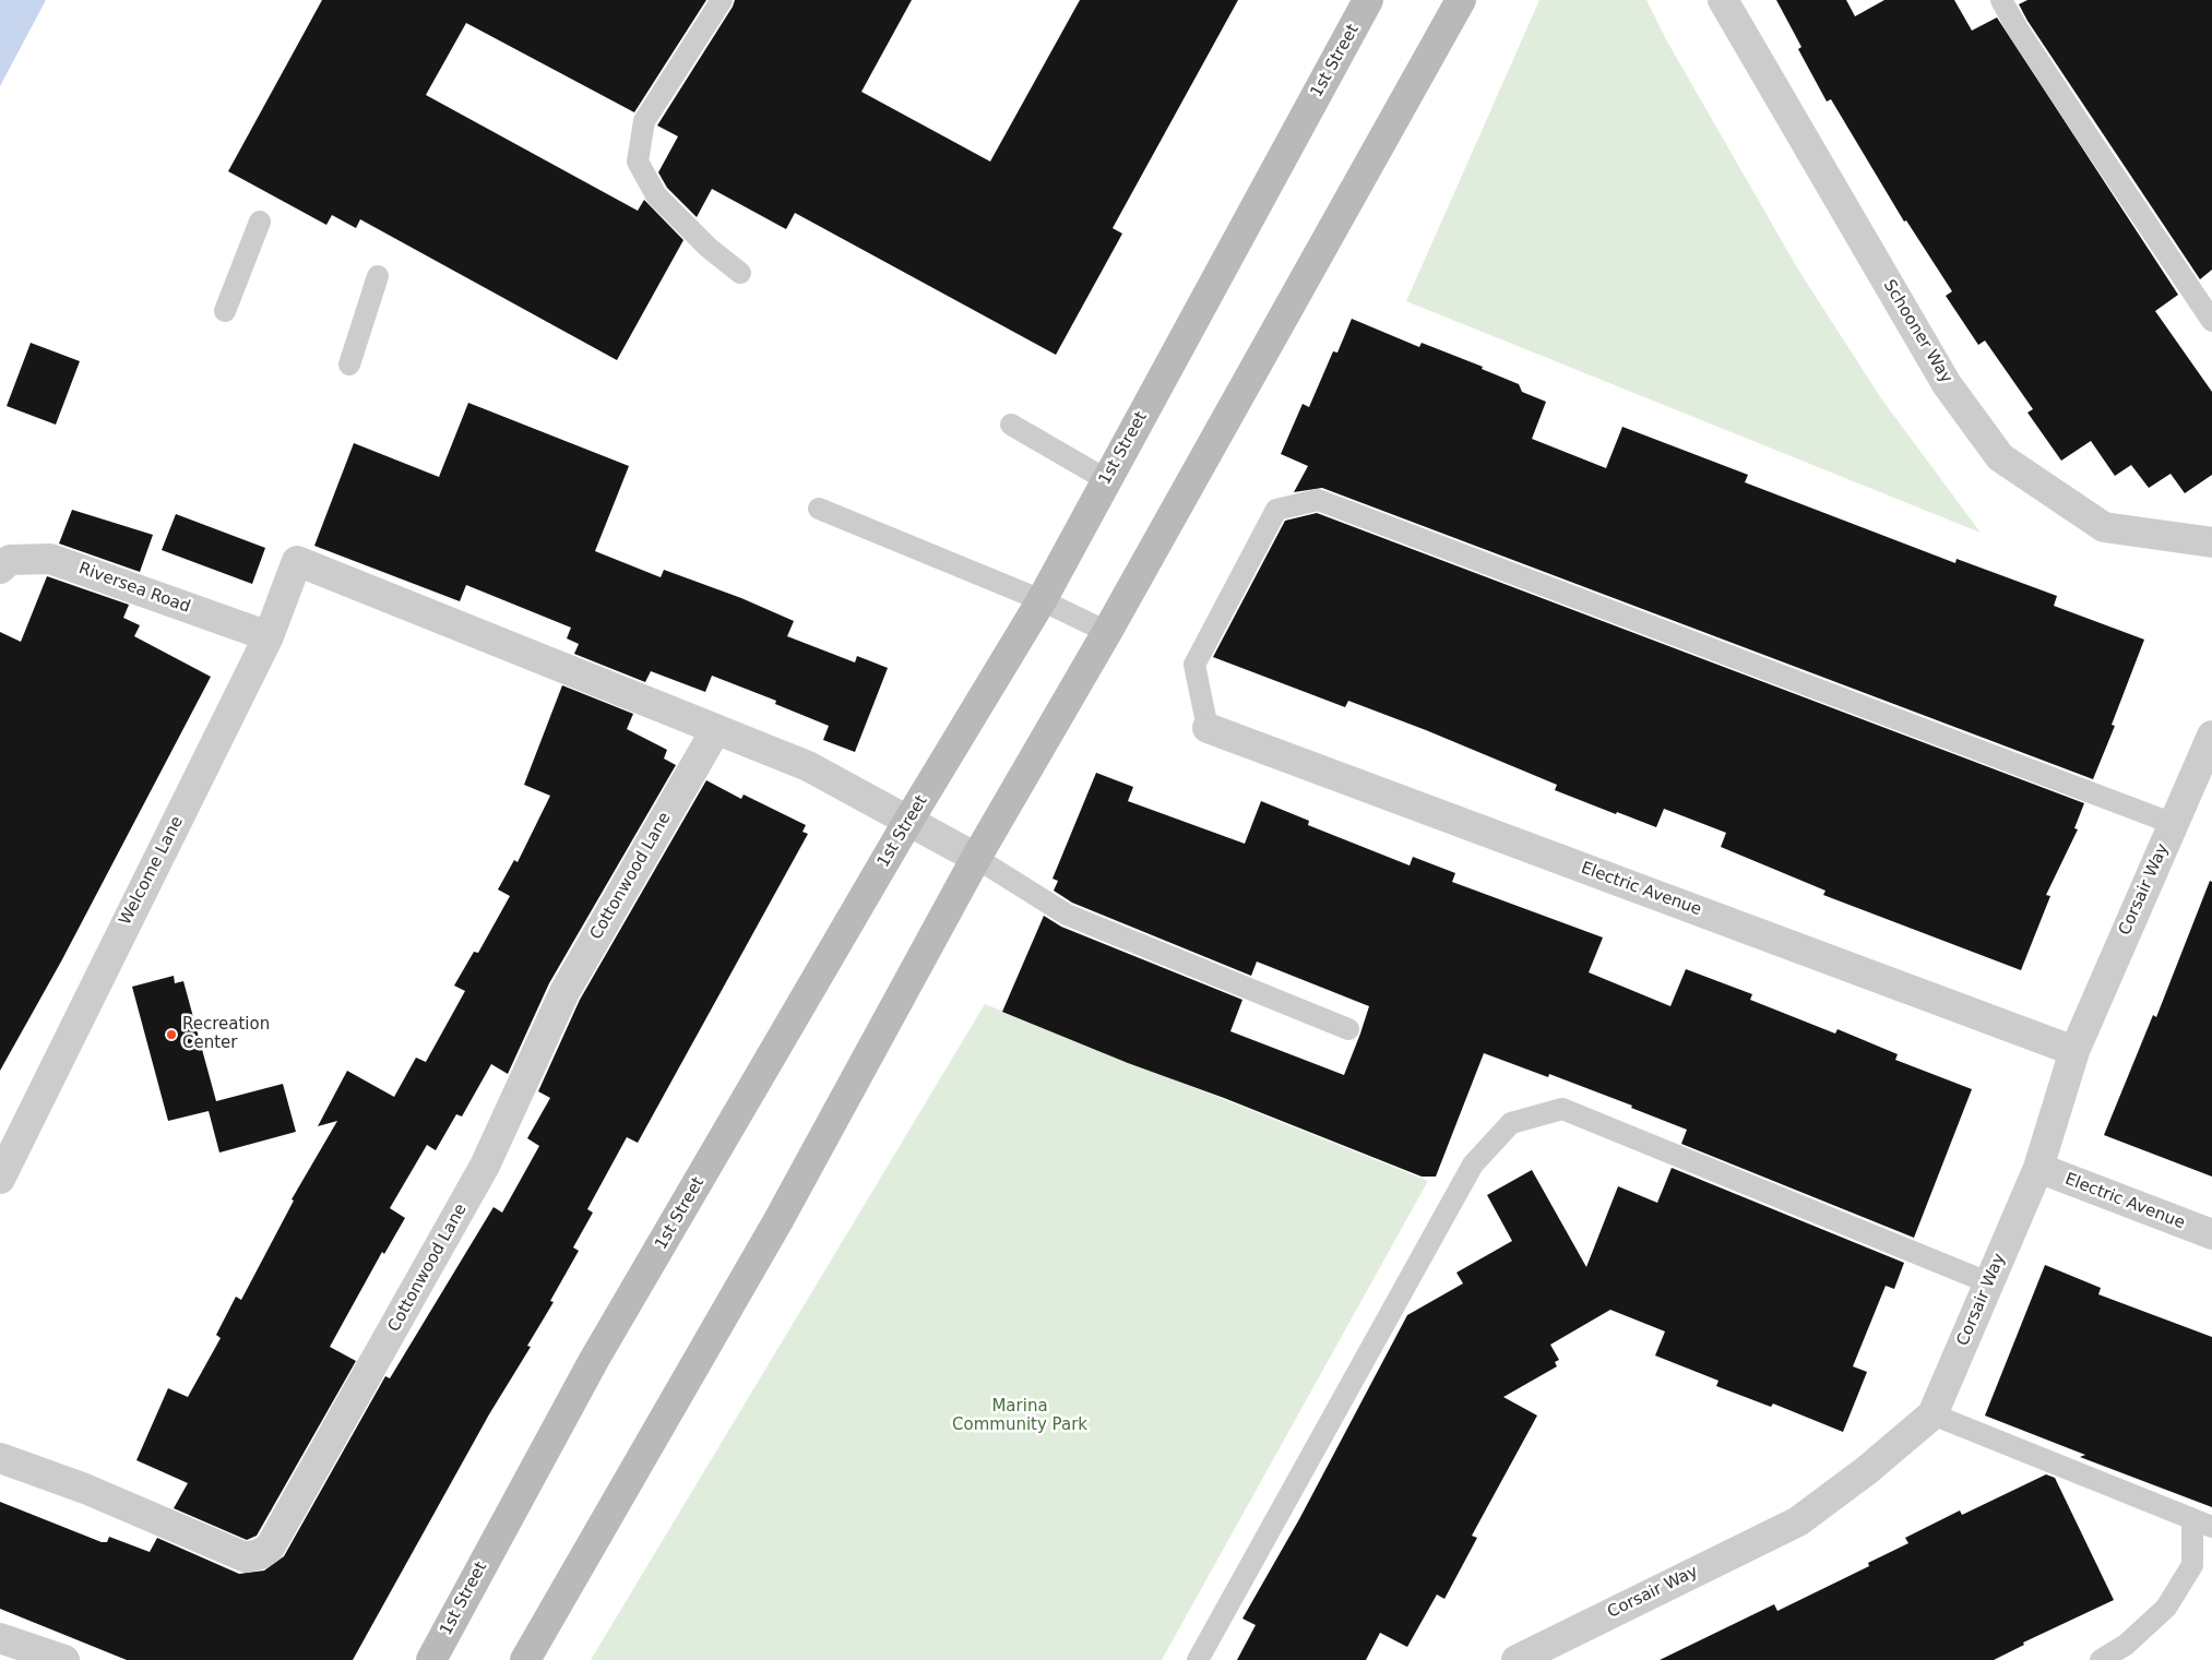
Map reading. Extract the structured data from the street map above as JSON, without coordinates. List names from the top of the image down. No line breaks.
{"streets":{"main road":["1st Street"],"street":["Schooner Way","Riversea Road","Welcome Lane","Cottonwood Lane","Electric Avenue","Corsair Way"]},"crossings":[["Riversea Road","Welcome Lane"],["Welcome Lane","Cottonwood Lane"],["Electric Avenue","Corsair Way"]],"parks":["Marina Community Park"],"places":["Recreation Center"]}
